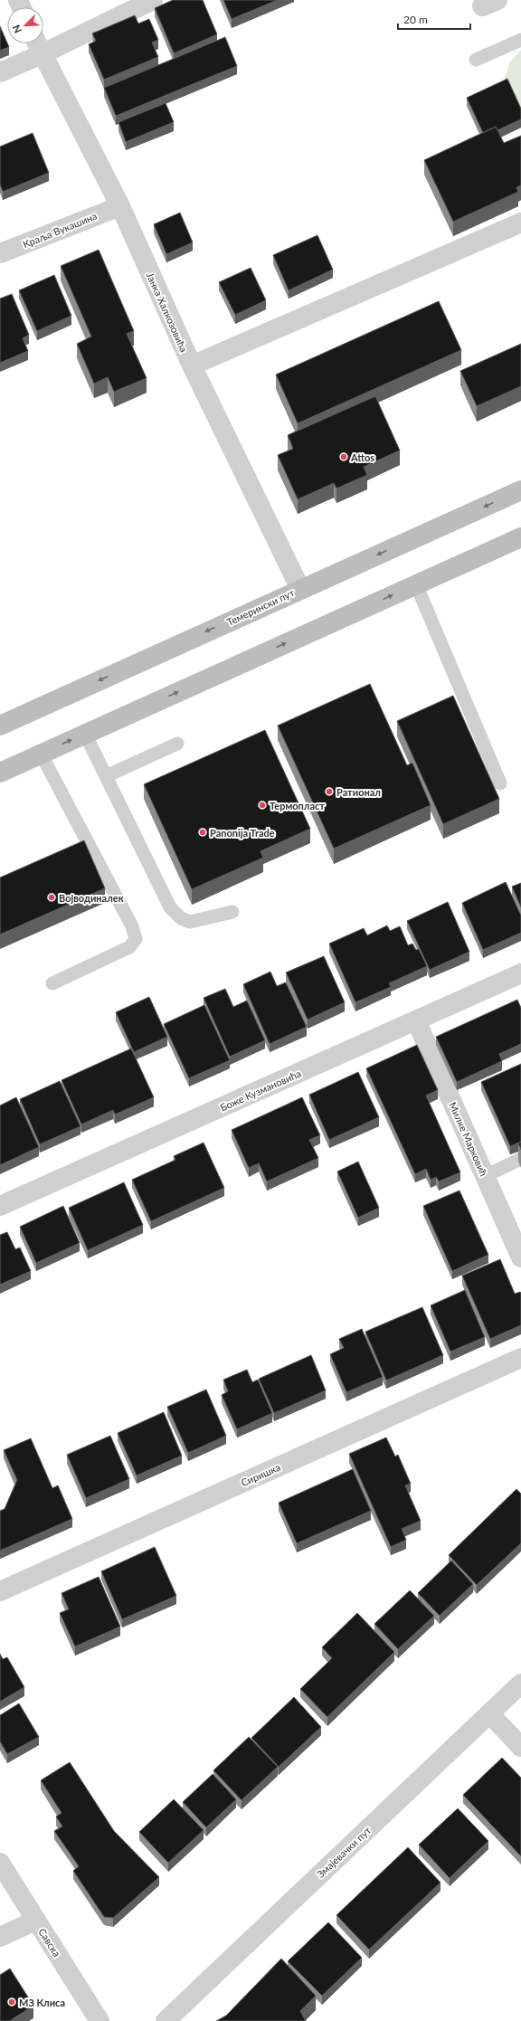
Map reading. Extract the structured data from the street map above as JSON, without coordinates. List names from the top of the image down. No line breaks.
{"streets":{"main road":["Темерински пут"],"street":["Краља Вукашина","Јанка Халкозовића","Боже Кузмановића","Милке Марковић","Сиришка","Змајевачки пут","Савска"]},"crossings":[["Краља Вукашина","Јанка Халкозовића"],["Јанка Халкозовића","Темерински пут"],["Боже Кузмановића","Милке Марковић"]],"places":["Attos","Ратионал","Термопласт","Panonija Trade","Војводиналек","МЗ Клиса"],"scale_bar":"20 m","north":"bottom left"}
